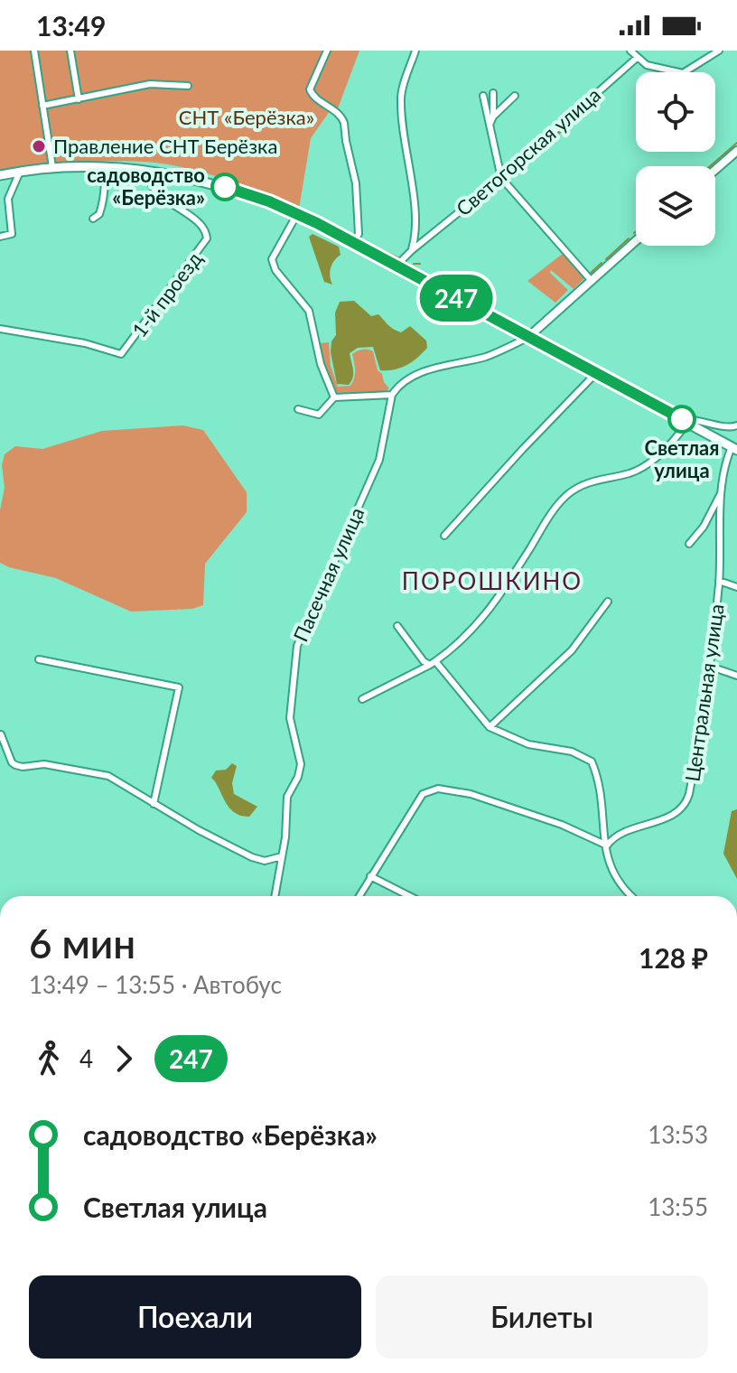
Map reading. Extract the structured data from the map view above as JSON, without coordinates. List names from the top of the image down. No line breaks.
{"streets":{"street":["Светогорская улица","1-й проезд","Пасечная улица","Центральная улица"]},"districts":["ПОРОШКИНО"],"parks":["СНТ «Берёзка»"],"places":["Правление СНТ Берёзка","садоводство «Берёзка»","Светлая улица"],"lines":["bus line 247"],"page":{"status":"13:49","on_map":"247","heading":["6 мин","13:49 – 13:55 · Автобус","128 ₽"],"legs":["4","247"],"list":[{"name":"садоводство «Берёзка»","value":"13:53"},{"name":"Светлая улица","value":"13:55"}],"buttons":["Поехали","Билеты"]}}
